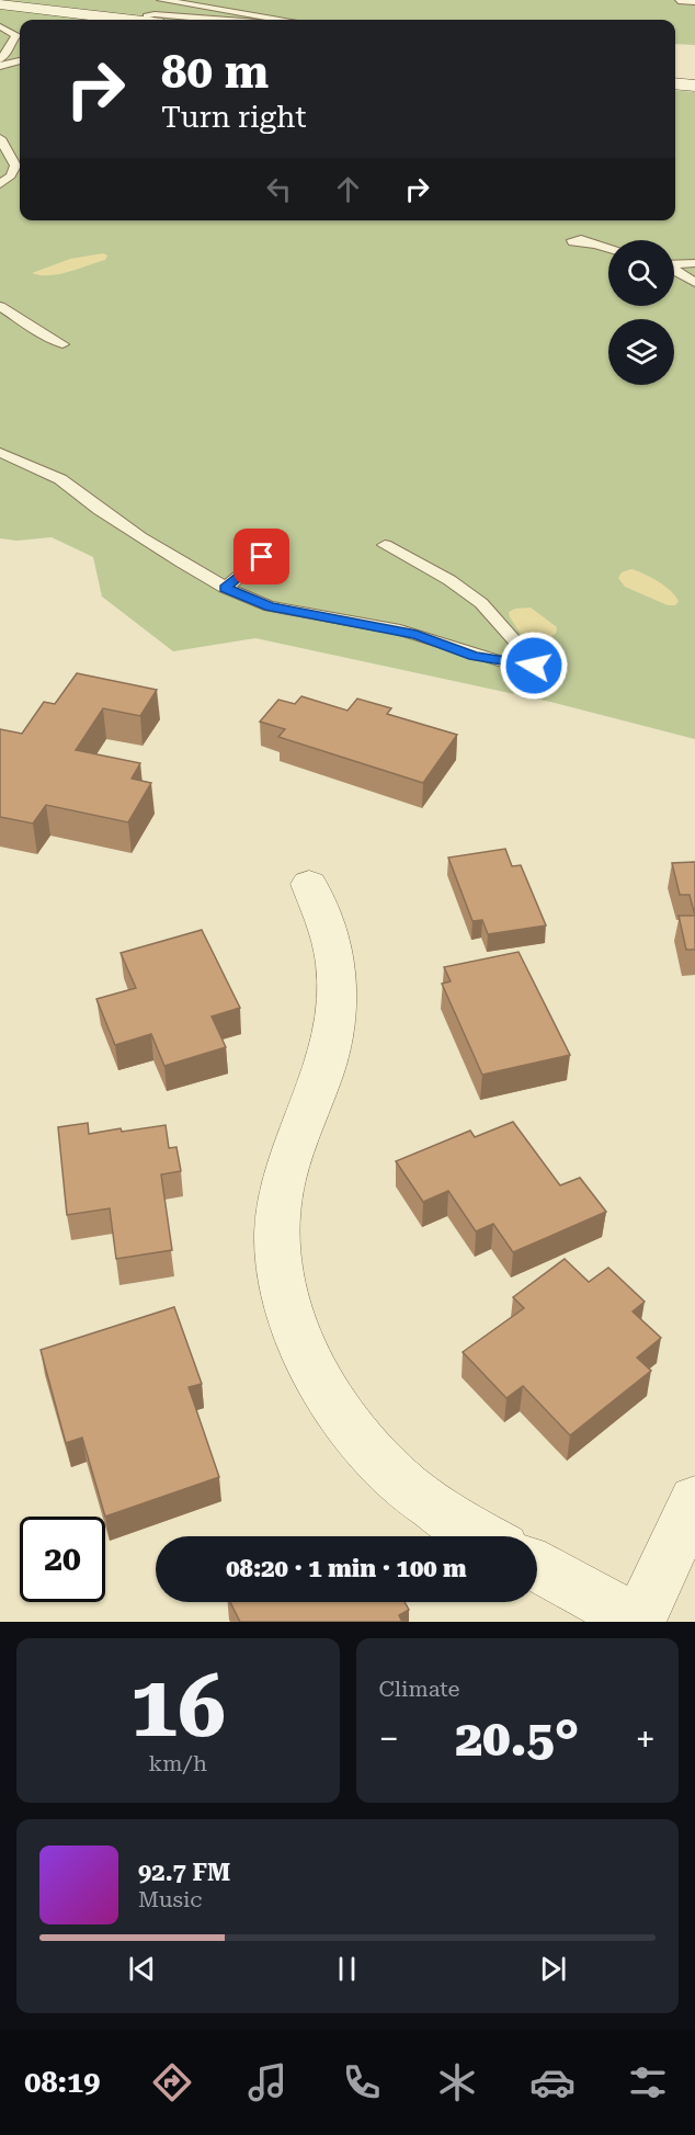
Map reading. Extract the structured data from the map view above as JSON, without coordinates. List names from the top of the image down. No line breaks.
{"page":{"turn":["80 m","Turn right"],"limit":"20","trip":"08:20 · 1 min · 100 m","tile":[["16","km/h"],"Climate"],"heat":["−","20.5°","+"],"song":["92.7 FM","Music"],"tabs":"08:19"}}
